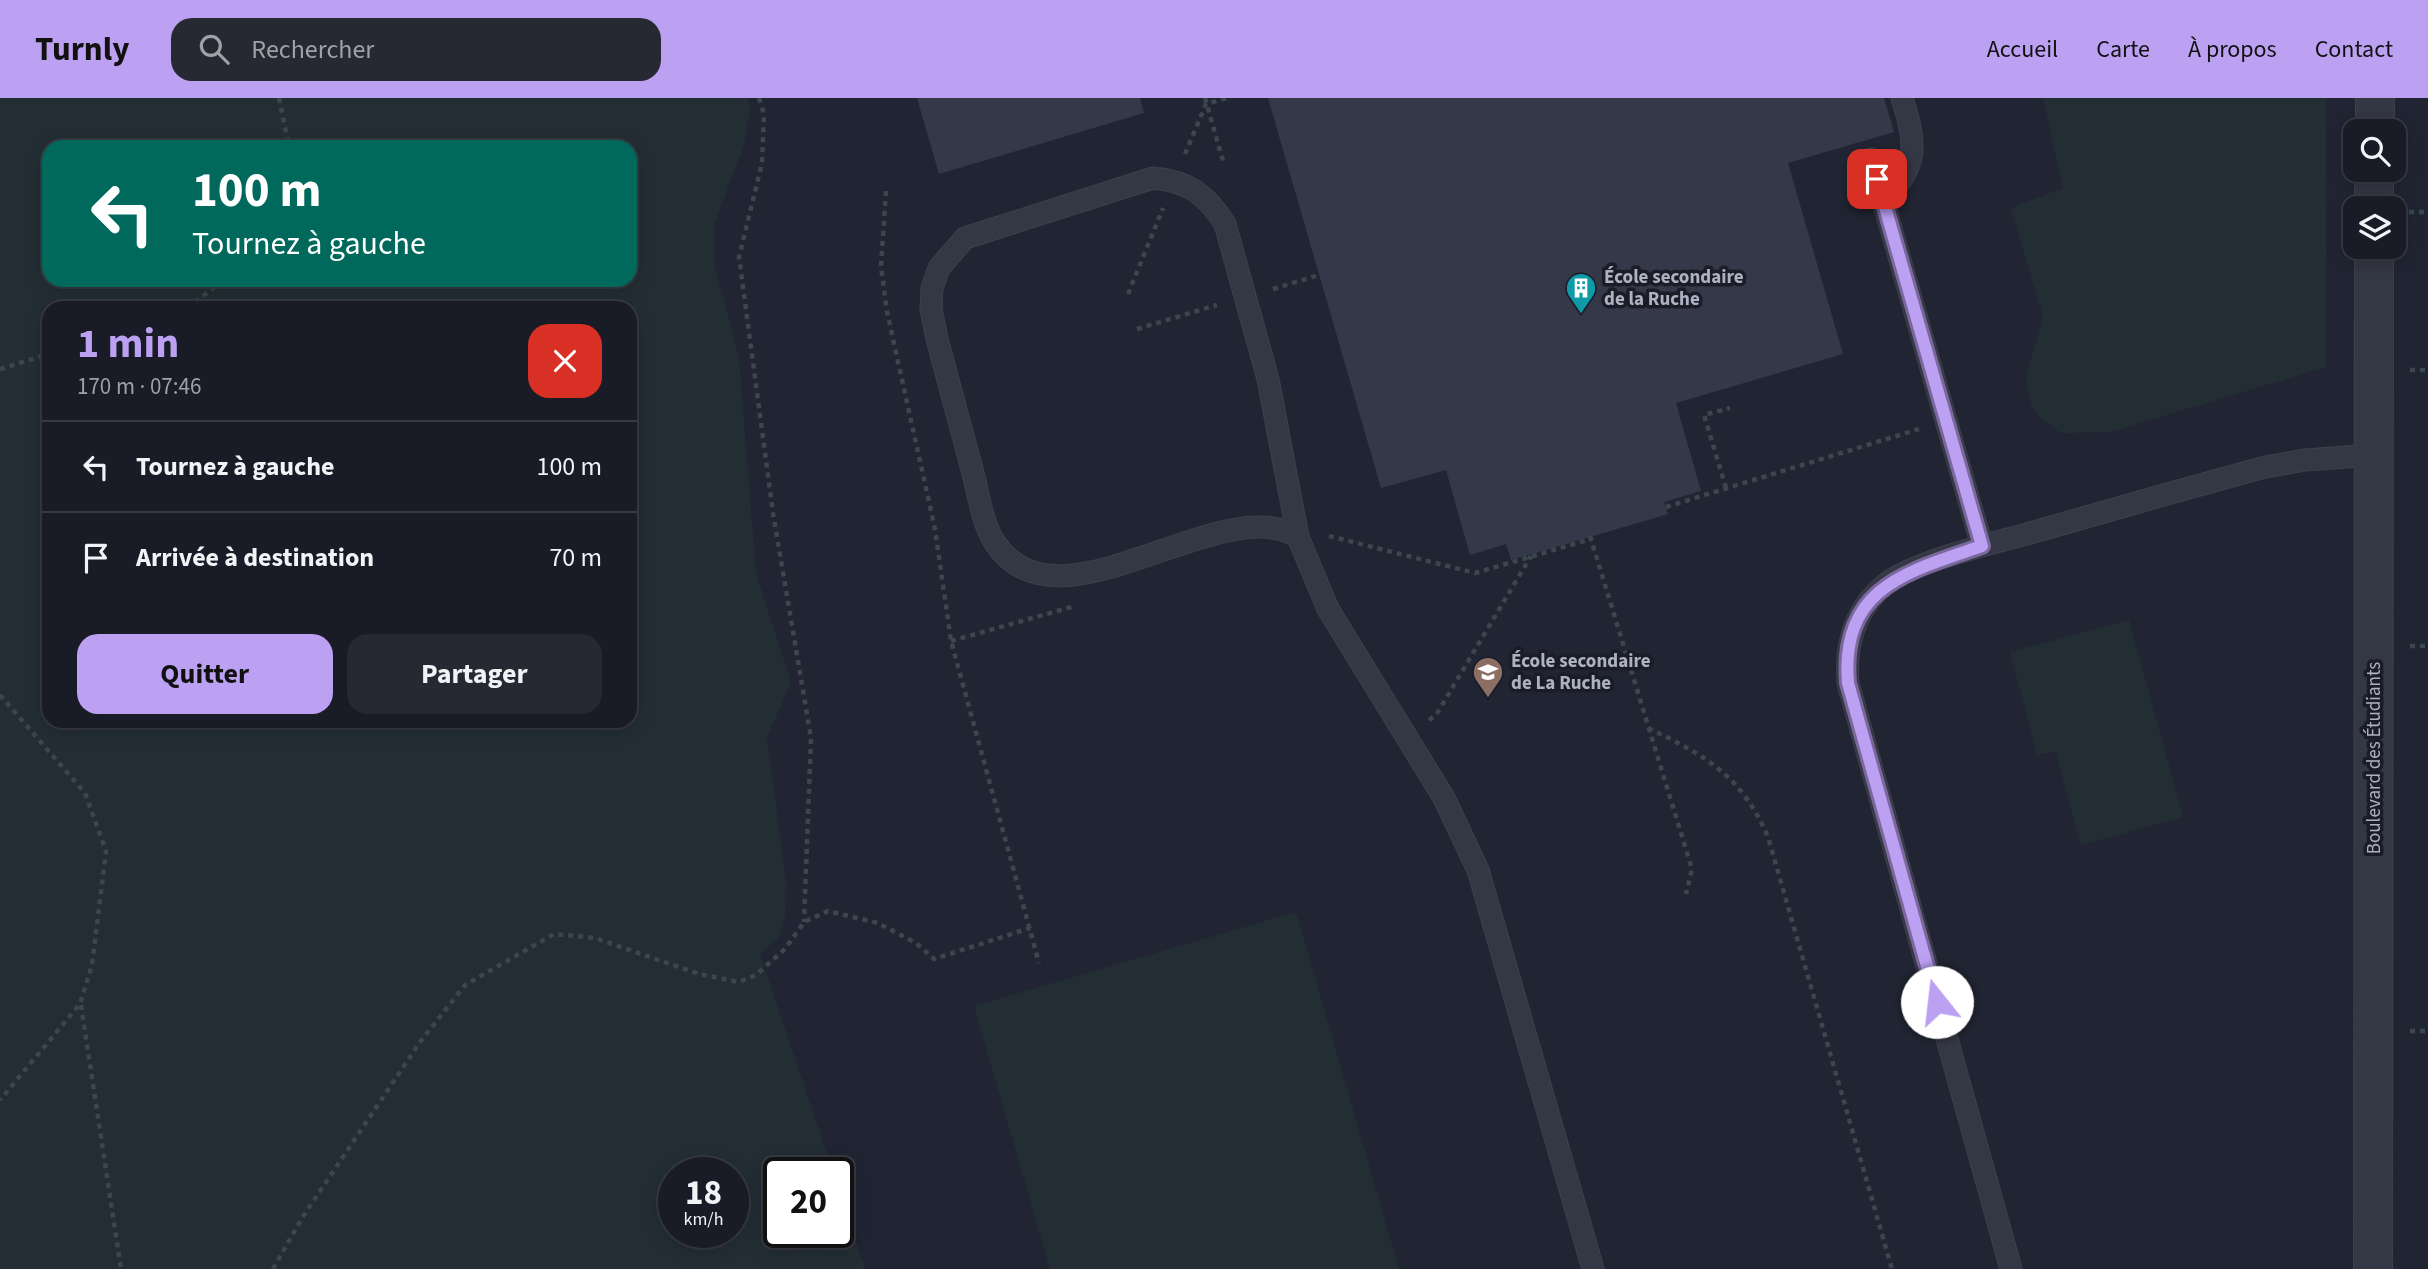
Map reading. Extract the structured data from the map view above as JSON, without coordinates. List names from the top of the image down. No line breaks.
{"streets":{"street":["Boulevard des Étudiants"]},"places":{"building":["École secondaire de la Ruche"],"school or university":["École secondaire de La Ruche"]},"page":{"header":"Turnly","search":"Rechercher","nav":["Accueil","Carte","À propos","Contact"],"turn":["100 m","Tournez à gauche"],"heading":["1 min","170 m · 07:46"],"list":[{"name":"Tournez à gauche","value":"100 m"},{"name":"Arrivée à destination","value":"70 m"}],"buttons":["Quitter","Partager"],"speed":"18 km/h","limit":"20"}}
